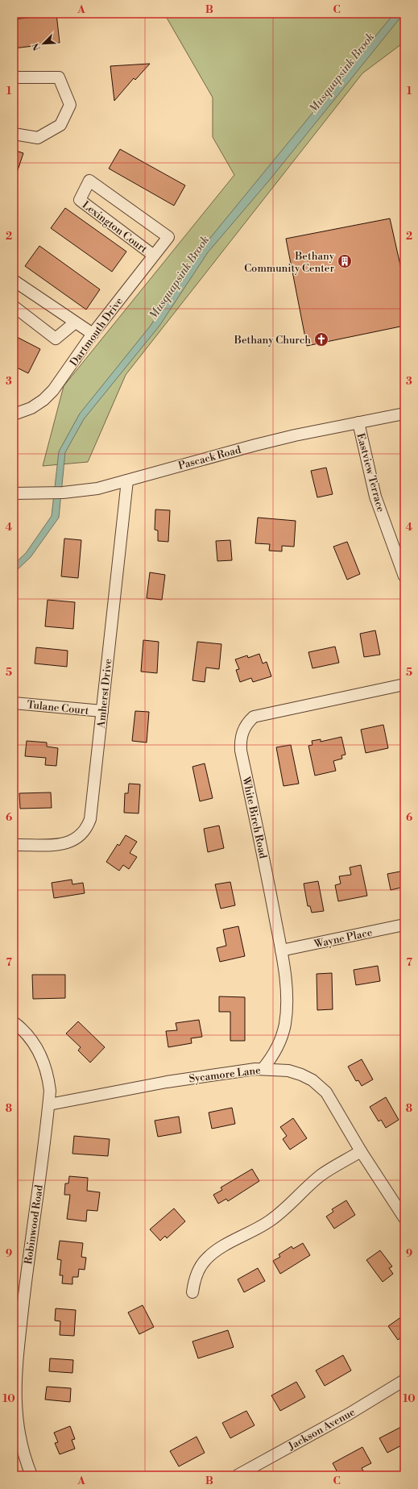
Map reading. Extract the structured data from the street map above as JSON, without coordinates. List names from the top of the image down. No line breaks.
{"streets":{"street":["Lexington Court","Dartmouth Drive","Pascack Road","Eastview Terrace","Amherst Drive","Tulane Court","White Birch Road","Wayne Place","Sycamore Lane","Robinwood Road","Jackson Avenue"]},"crossings":[["Lexington Court","Dartmouth Drive"],["Pascack Road","Eastview Terrace"],["Pascack Road","Amherst Drive"],["Amherst Drive","Tulane Court"],["White Birch Road","Wayne Place"],["White Birch Road","Sycamore Lane"],["Sycamore Lane","Robinwood Road"]],"water":["Musquapsink Brook"],"places":{"building":["Bethany Community Center"],"church":["Bethany Church"]},"north":"bottom left","grid":{"columns":["A","B","C"],"rows":["1","2","3","4","5","6","7","8","9","10"]}}
